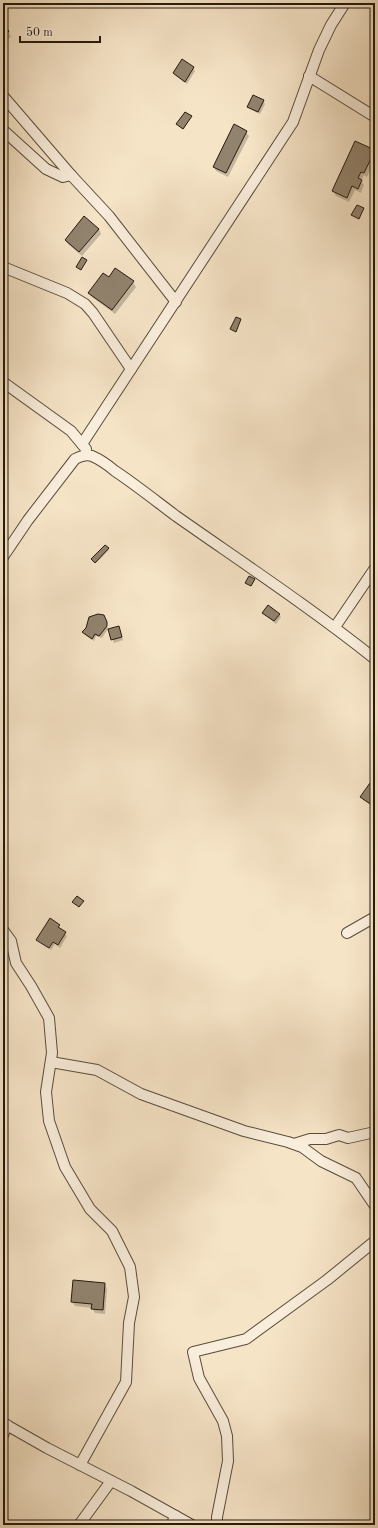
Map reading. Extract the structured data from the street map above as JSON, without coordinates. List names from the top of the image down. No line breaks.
{"scale_bar":"50 m"}
